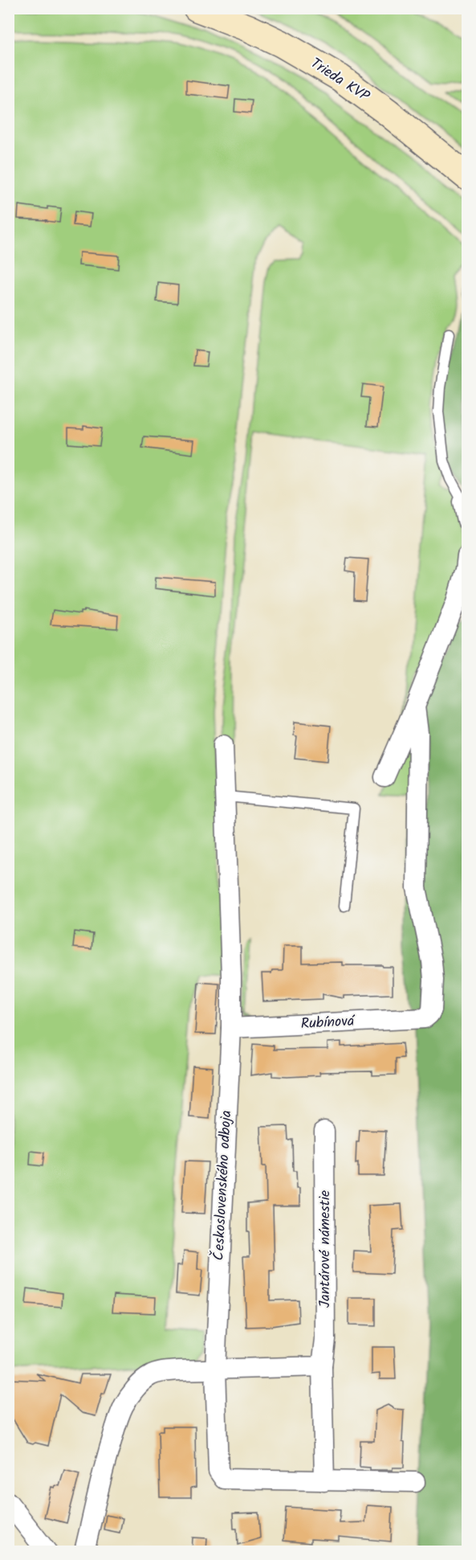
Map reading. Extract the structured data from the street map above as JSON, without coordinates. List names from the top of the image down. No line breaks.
{"streets":{"street":["Trieda KVP","Rubínová","Československého odboja","Jantárové námestie"]},"crossings":[["Rubínová","Československého odboja"]]}
